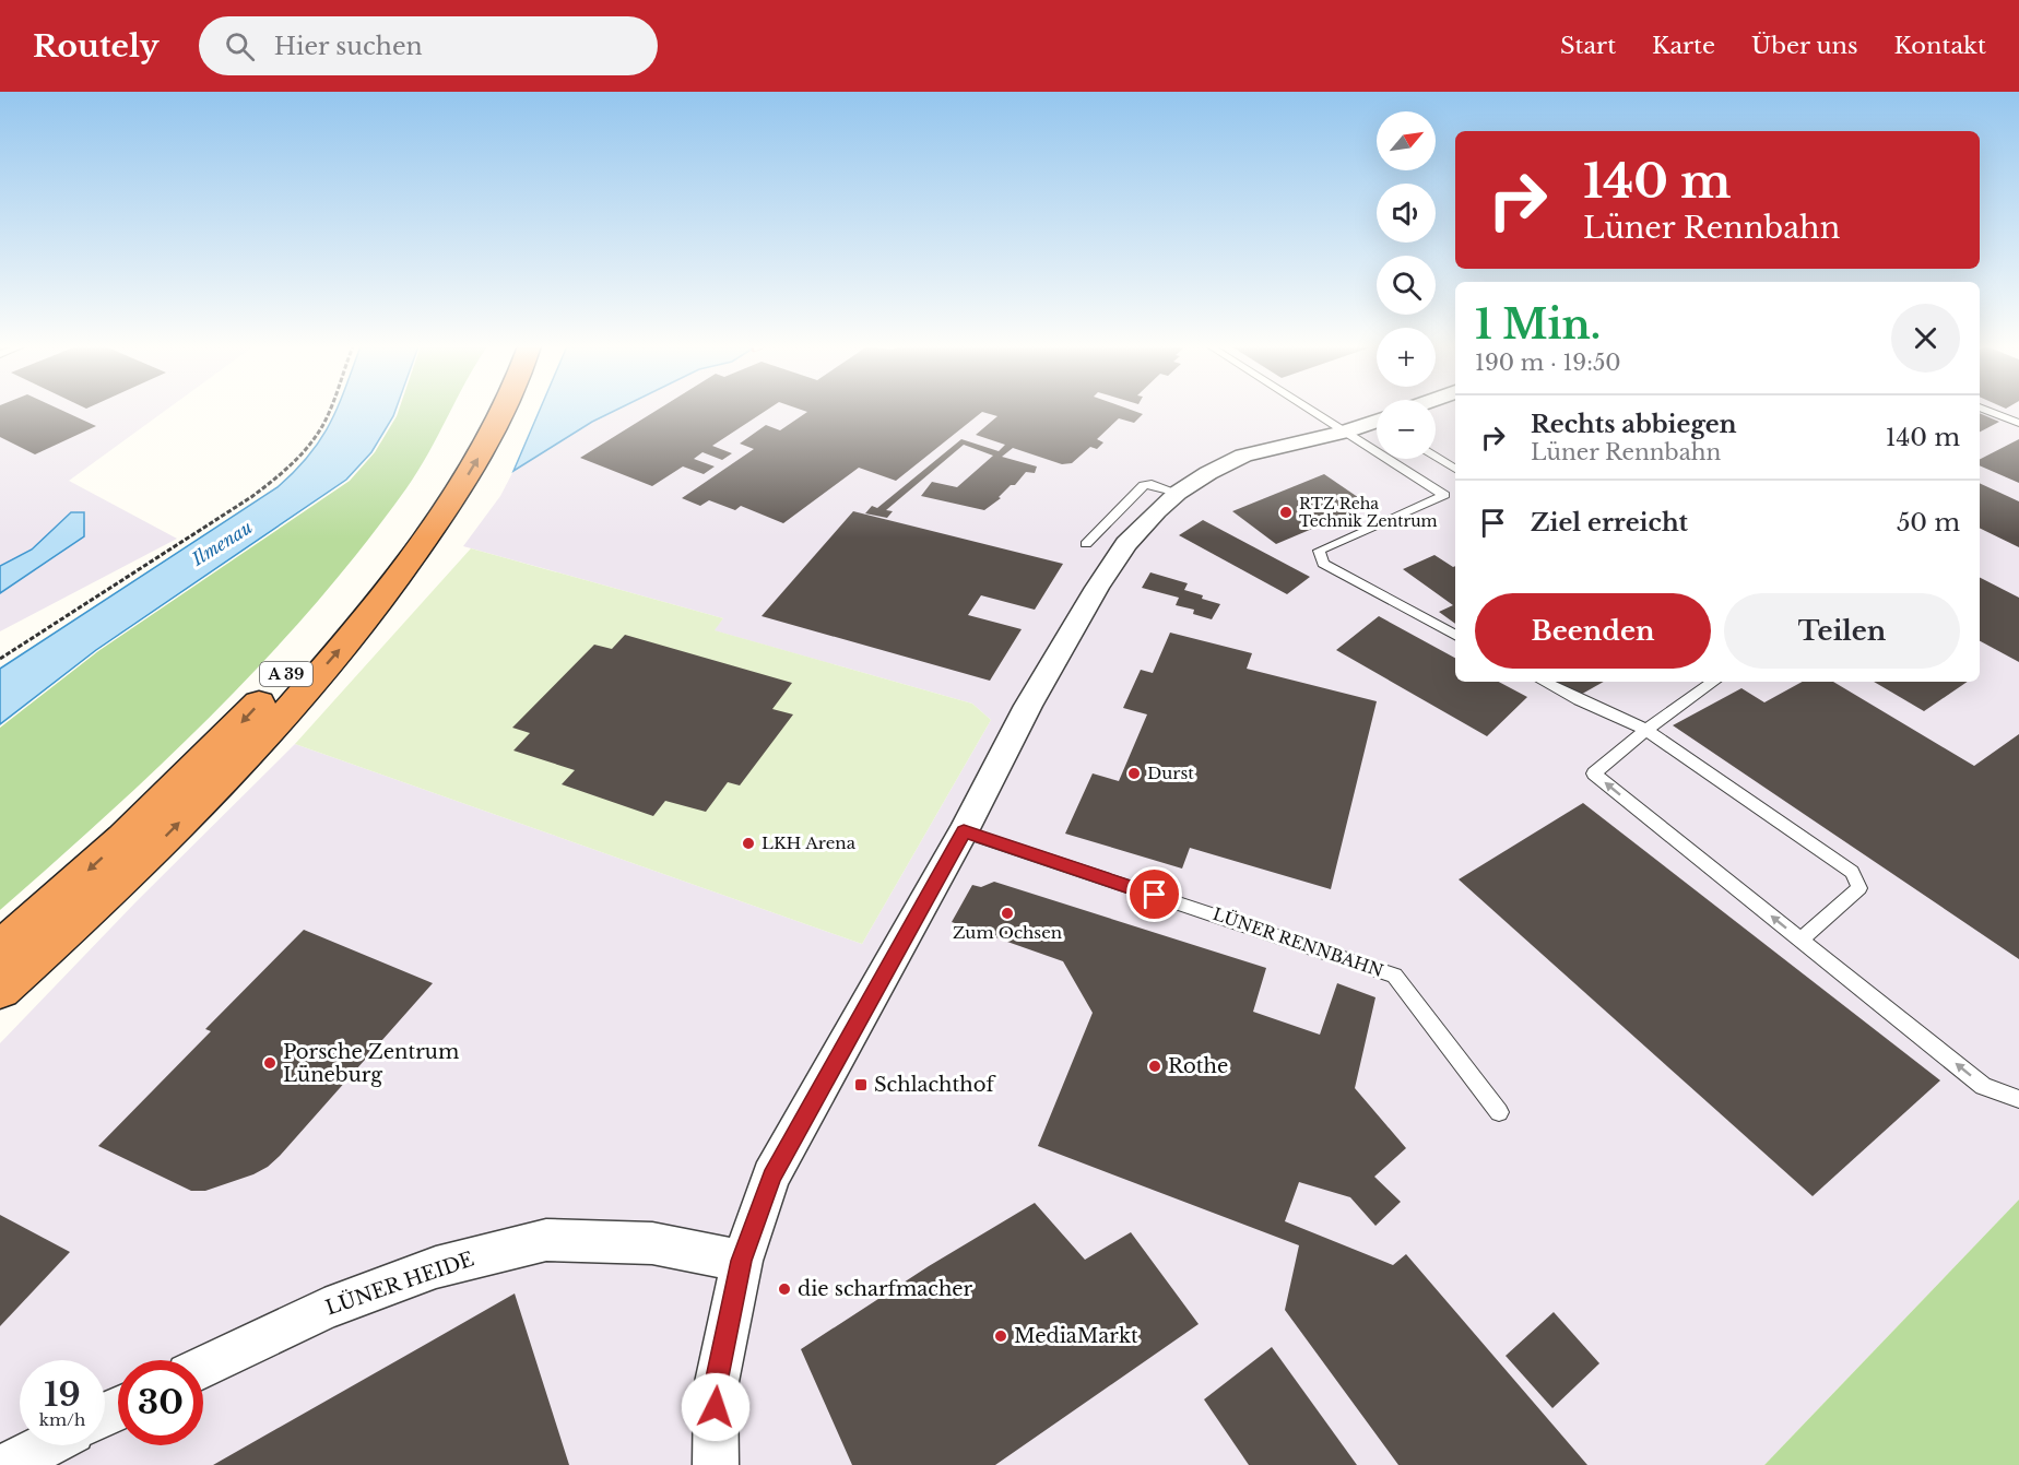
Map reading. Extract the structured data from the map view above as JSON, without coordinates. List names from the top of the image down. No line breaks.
{"streets":{"highway":["A 39"],"street":["LÜNER HEIDE"],"lane":["LÜNER RENNBAHN"]},"water":["Ilmenau"],"places":{"other":["RTZ Reha Technik Zentrum","Durst","LKH Arena","Zum Ochsen","Porsche Zentrum Lüneburg","Rothe","die scharfmacher","MediaMarkt"],"transit":["Schlachthof"]},"north":"top right","page":{"header":"Routely","search":"Hier suchen","nav":["Start","Karte","Über uns","Kontakt"],"map_buttons":["+","−"],"turn":["140 m","Lüner Rennbahn"],"heading":["1 Min.","190 m · 19:50"],"list":[{"name":"Rechts abbiegen","note":"Lüner Rennbahn","value":"140 m"},{"name":"Ziel erreicht","value":"50 m"}],"buttons":["Beenden","Teilen"],"speed":"19 km/h","limit":"30"}}
